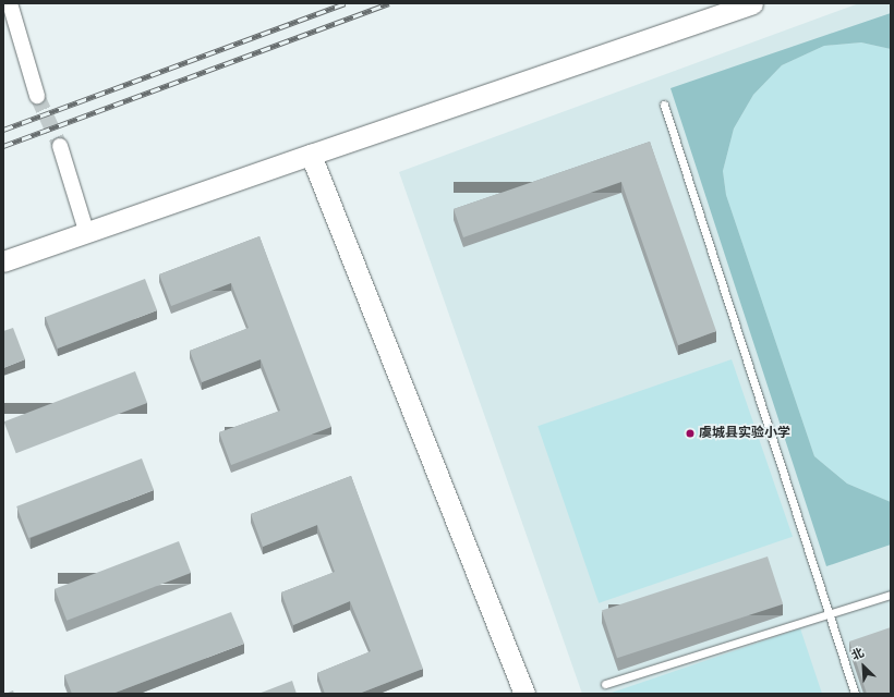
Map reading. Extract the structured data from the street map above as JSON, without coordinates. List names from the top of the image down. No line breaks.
{"places":["虞城县实验小学"],"north":"top left"}
